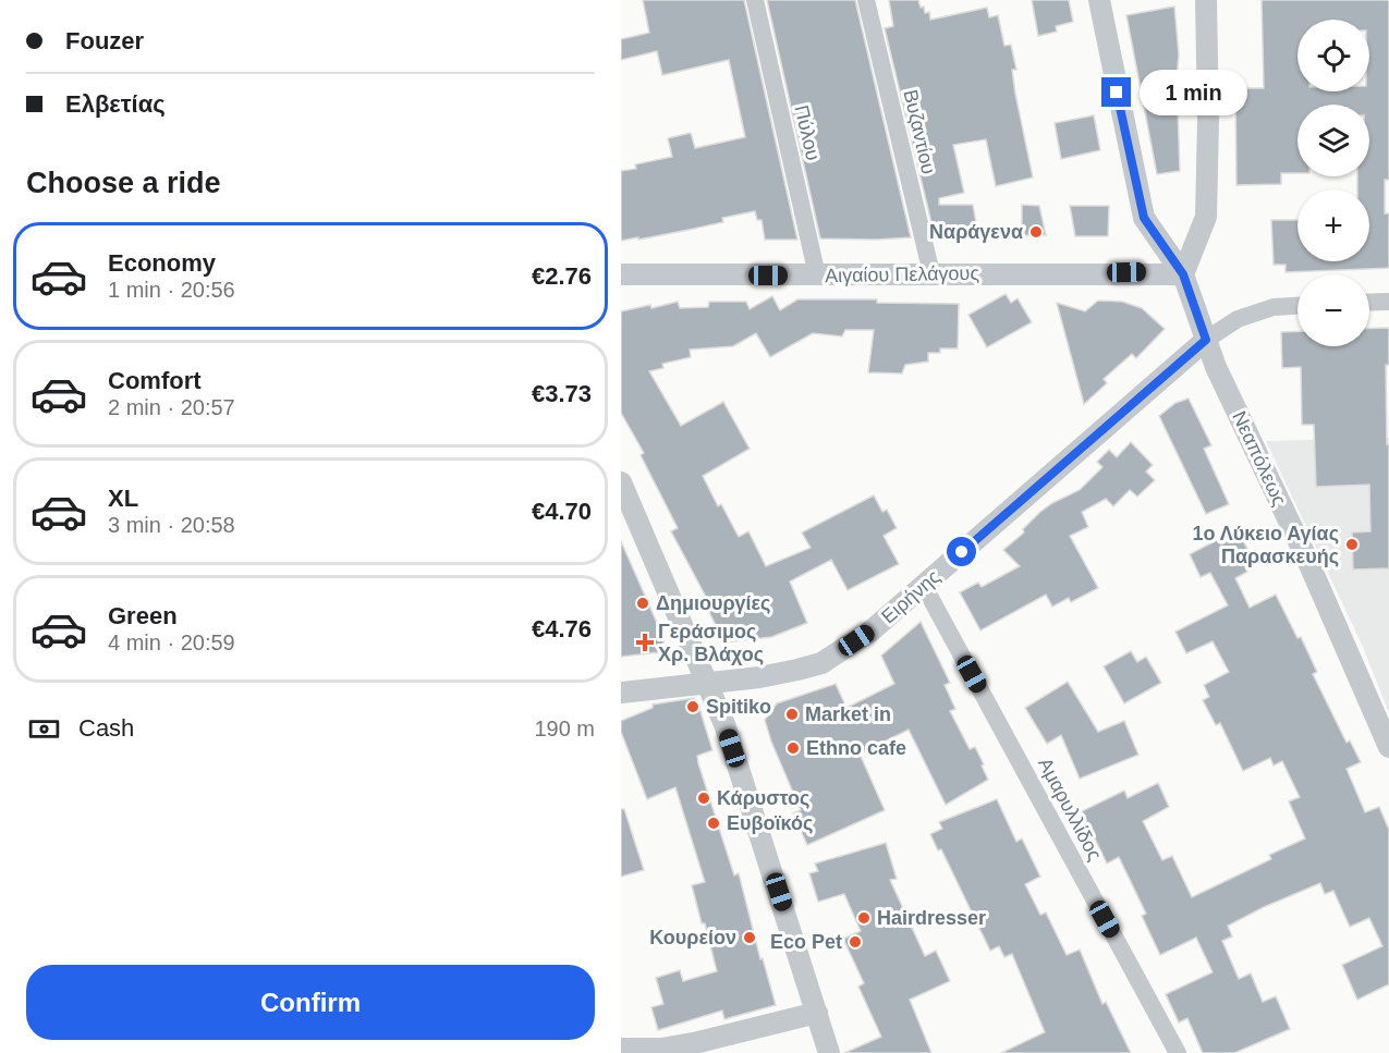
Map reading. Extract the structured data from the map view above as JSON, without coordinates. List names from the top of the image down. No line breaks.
{"streets":{"street":["Βυζαντίου","Πύλου","Αιγαίου Πελάγους","Νεαπόλεως","Ειρήνης","Αμαρυλλίδος"]},"crossings":[["Βυζαντίου","Αιγαίου Πελάγους"],["Πύλου","Αιγαίου Πελάγους"],["Αιγαίου Πελάγους","Νεαπόλεως"],["Νεαπόλεως","Ειρήνης"],["Ειρήνης","Αμαρυλλίδος"]],"places":{"other":["Ναράγενα","1ο Λύκειο Αγίας Παρασκευής","Δημιουργίες","Spitiko","Market in","Ethno cafe","Κάρυστος","Ευβοϊκός","Hairdresser","Κουρείον","Eco Pet"],"health":["Γεράσιμος Χρ. Βλάχος"]},"page":{"banner":["Fouzer","Ελβετίας"],"map_buttons":["+","−"],"bubble":"1 min","heading":"Choose a ride","list":[{"name":"Economy","note":"1 min · 20:56","value":"€2.76"},{"name":"Comfort","note":"2 min · 20:57","value":"€3.73"},{"name":"XL","note":"3 min · 20:58","value":"€4.70"},{"name":"Green","note":"4 min · 20:59","value":"€4.76"}],"pay":["Cash","190 m"],"buttons":"Confirm"}}
